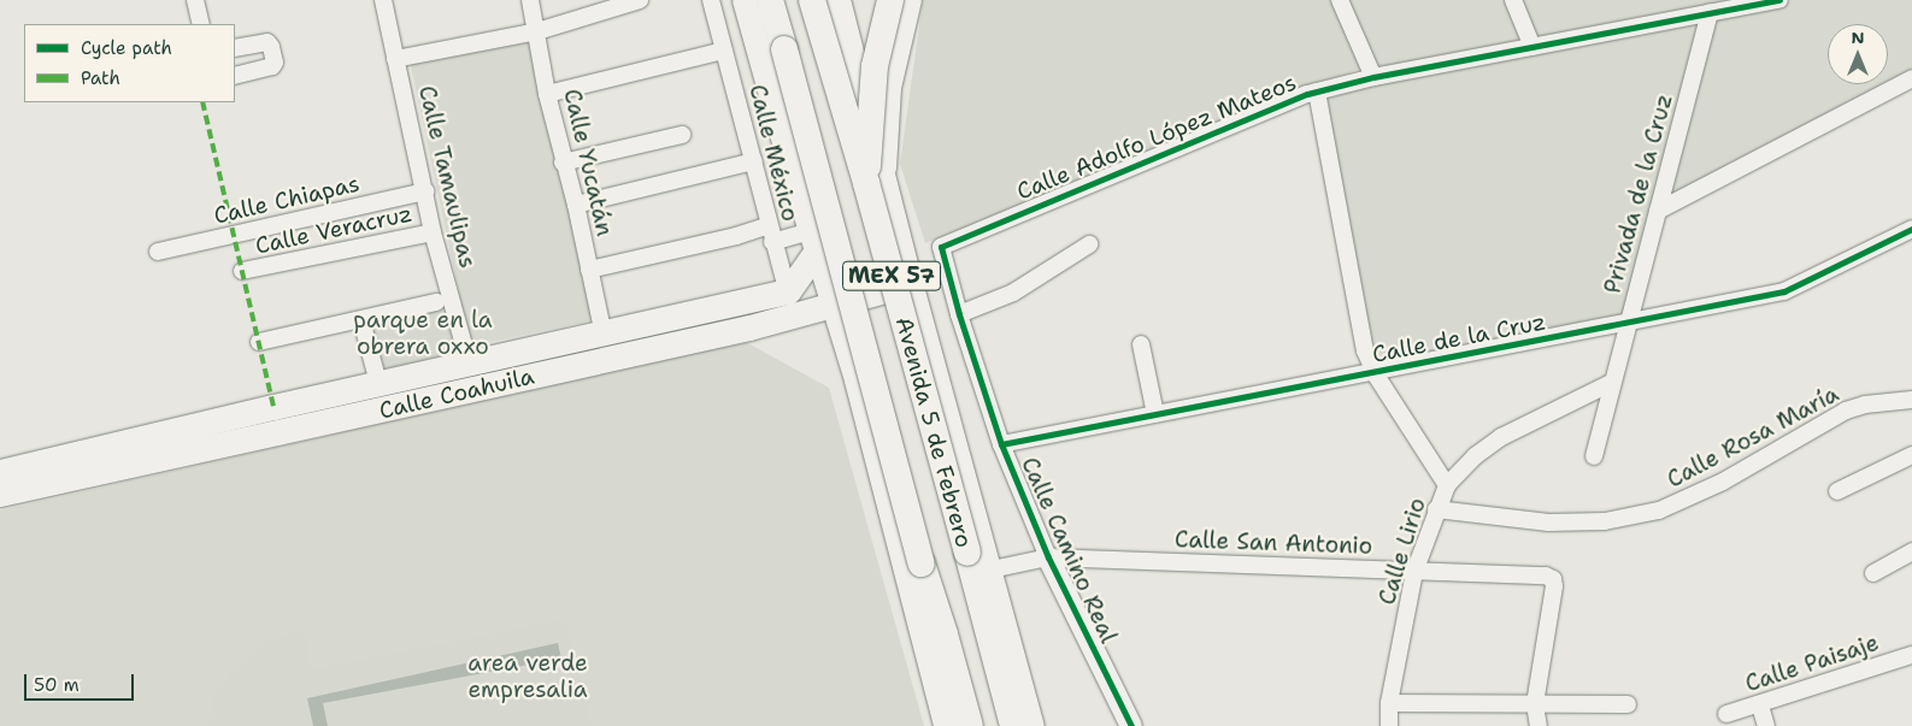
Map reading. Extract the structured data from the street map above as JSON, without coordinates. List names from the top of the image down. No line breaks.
{"streets":{"highway":["MEX 57","Avenida 5 de Febrero"],"main road":["Calle Coahuila"],"street":["Calle Adolfo López Mateos","Calle México","Calle Yucatán","Calle Tamaulipas","Privada de la Cruz","Calle Chiapas","Calle Veracruz","Calle de la Cruz","Calle Rosa María","Calle San Antonio","Calle Camino Real","Calle Lirio","Calle Paisaje"]},"crossings":[["Calle Adolfo López Mateos","Privada de la Cruz"],["Calle Adolfo López Mateos","Calle Camino Real"],["Calle Adolfo López Mateos","Calle Lirio"],["Calle México","Calle Coahuila"],["Calle Yucatán","Calle Coahuila"],["Calle Tamaulipas","Calle Chiapas"],["Calle Tamaulipas","Calle Veracruz"],["Calle Tamaulipas","Calle Coahuila"],["Privada de la Cruz","Calle de la Cruz"],["Calle de la Cruz","Calle Camino Real"],["Calle de la Cruz","Calle Lirio"],["Calle Coahuila","Avenida 5 de Febrero"],["Avenida 5 de Febrero","Calle San Antonio"],["Calle Rosa María","Calle Lirio"],["Calle San Antonio","Calle Camino Real"],["Calle San Antonio","Calle Lirio"]],"parks":["parque en la obrera oxxo","area verde empresalia"],"legend":["Cycle path","Path"],"scale_bar":"50 m","north":"top"}
